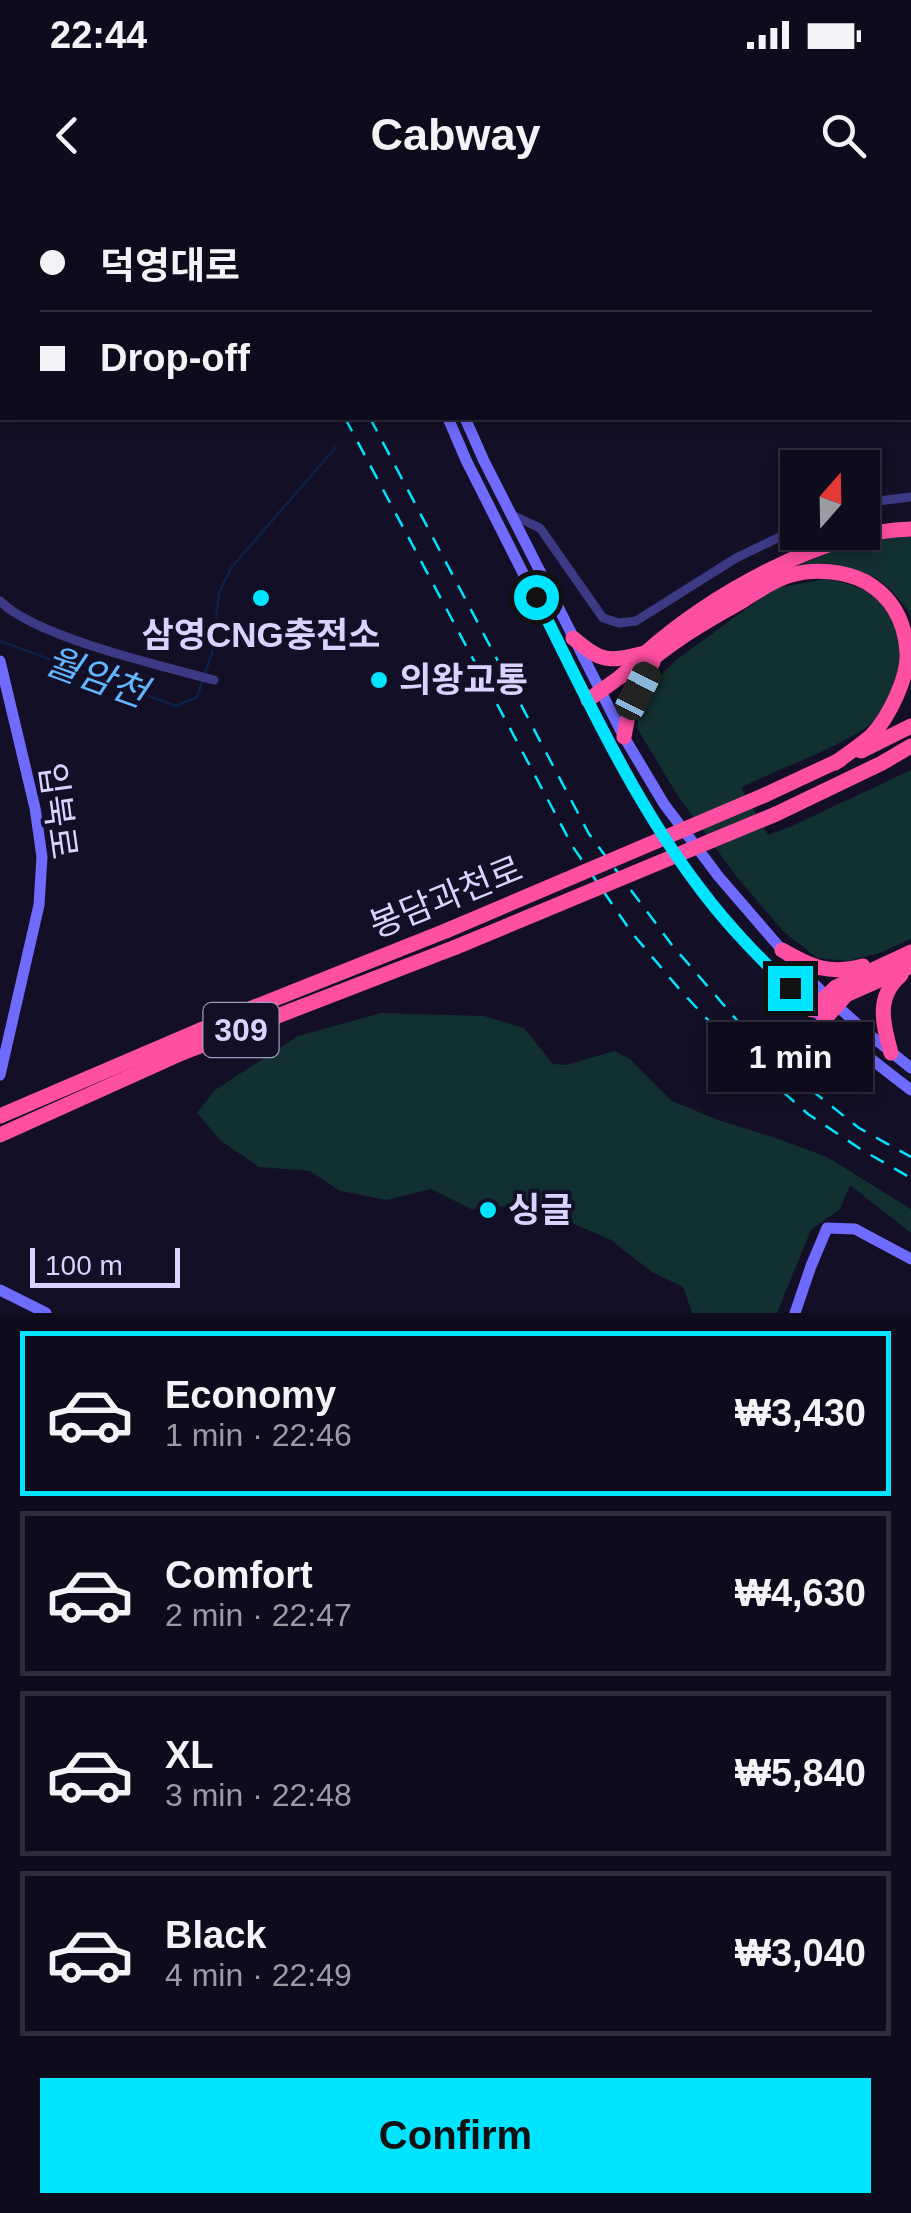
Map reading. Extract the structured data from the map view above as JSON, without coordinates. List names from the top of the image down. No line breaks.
{"streets":{"highway":["봉담과천로","309"],"street":["입북로"]},"water":["월암천"],"places":["삼영CNG충전소","의왕교통","싱글"],"scale_bar":"100 m","north":"top","page":{"status":"22:44","header":"Cabway","banner":["덕영대로","Drop-off"],"bubble":"1 min","scale":"100 m","list":[{"name":"Economy","note":"1 min · 22:46","value":"₩3,430"},{"name":"Comfort","note":"2 min · 22:47","value":"₩4,630"},{"name":"XL","note":"3 min · 22:48","value":"₩5,840"},{"name":"Black","note":"4 min · 22:49","value":"₩3,040"}],"buttons":"Confirm"}}
